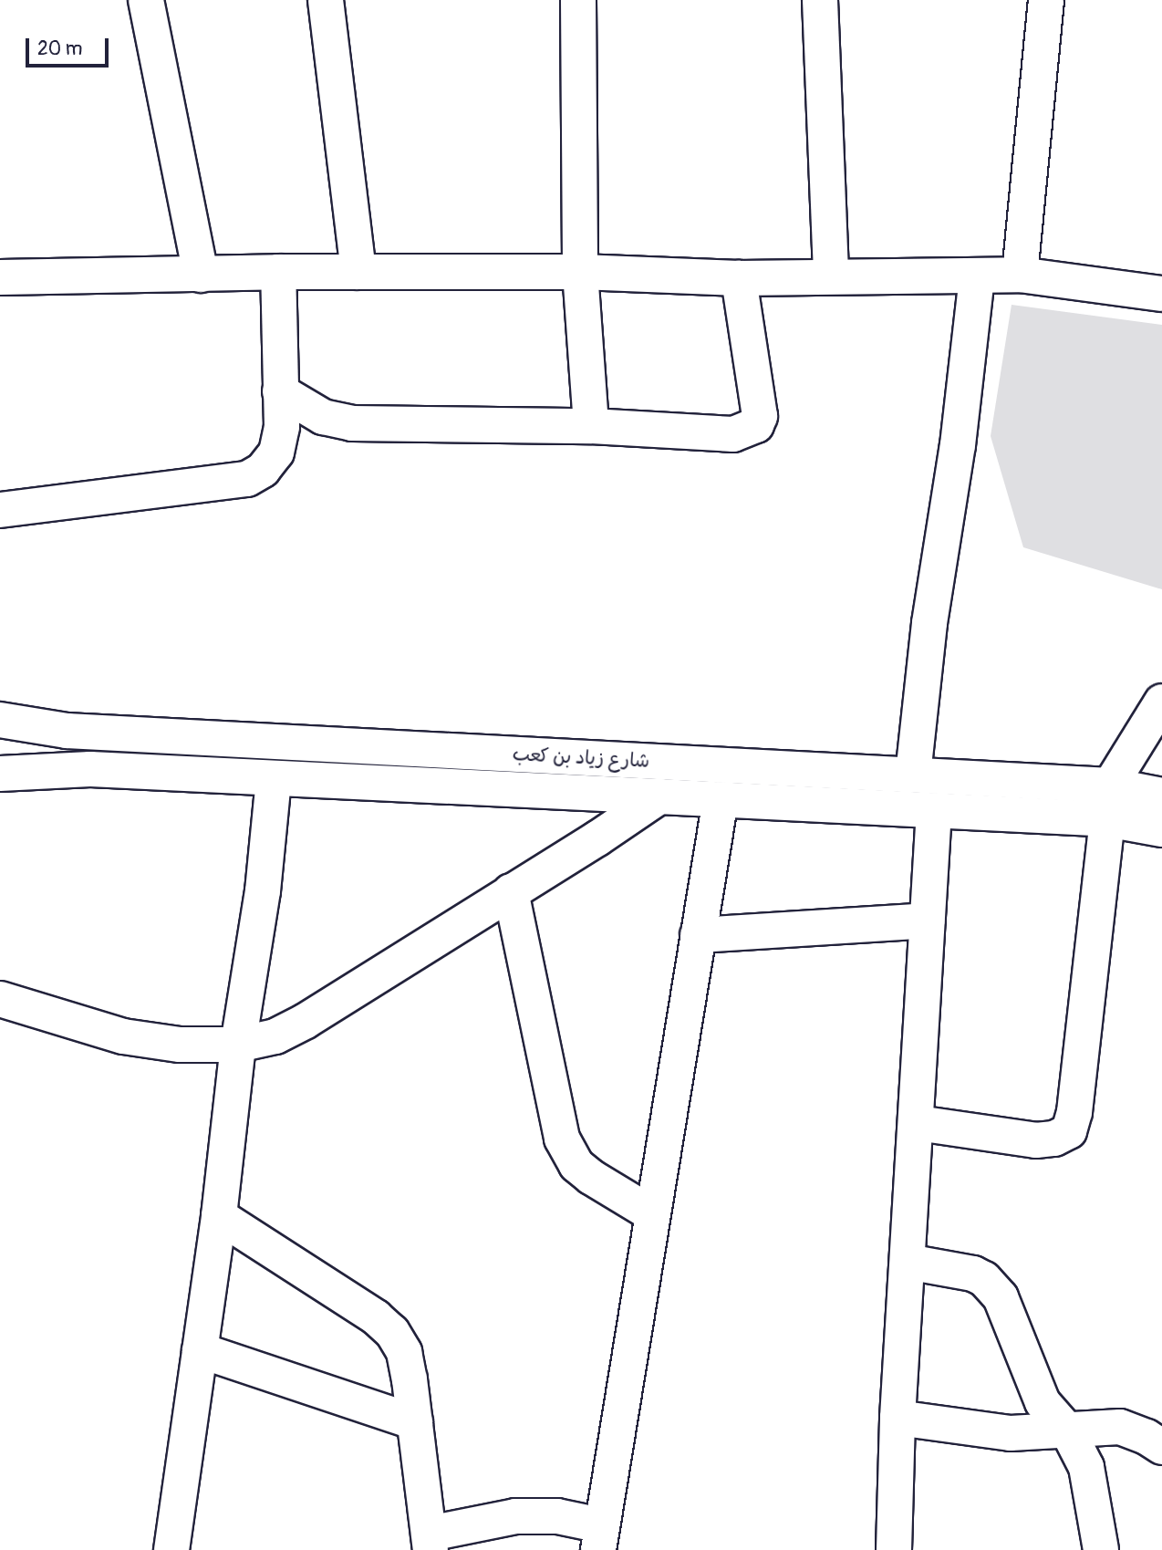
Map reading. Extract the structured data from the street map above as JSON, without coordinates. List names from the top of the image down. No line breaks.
{"streets":{"main road":["شارع زياد بن كعب"]},"scale_bar":"20 m"}
